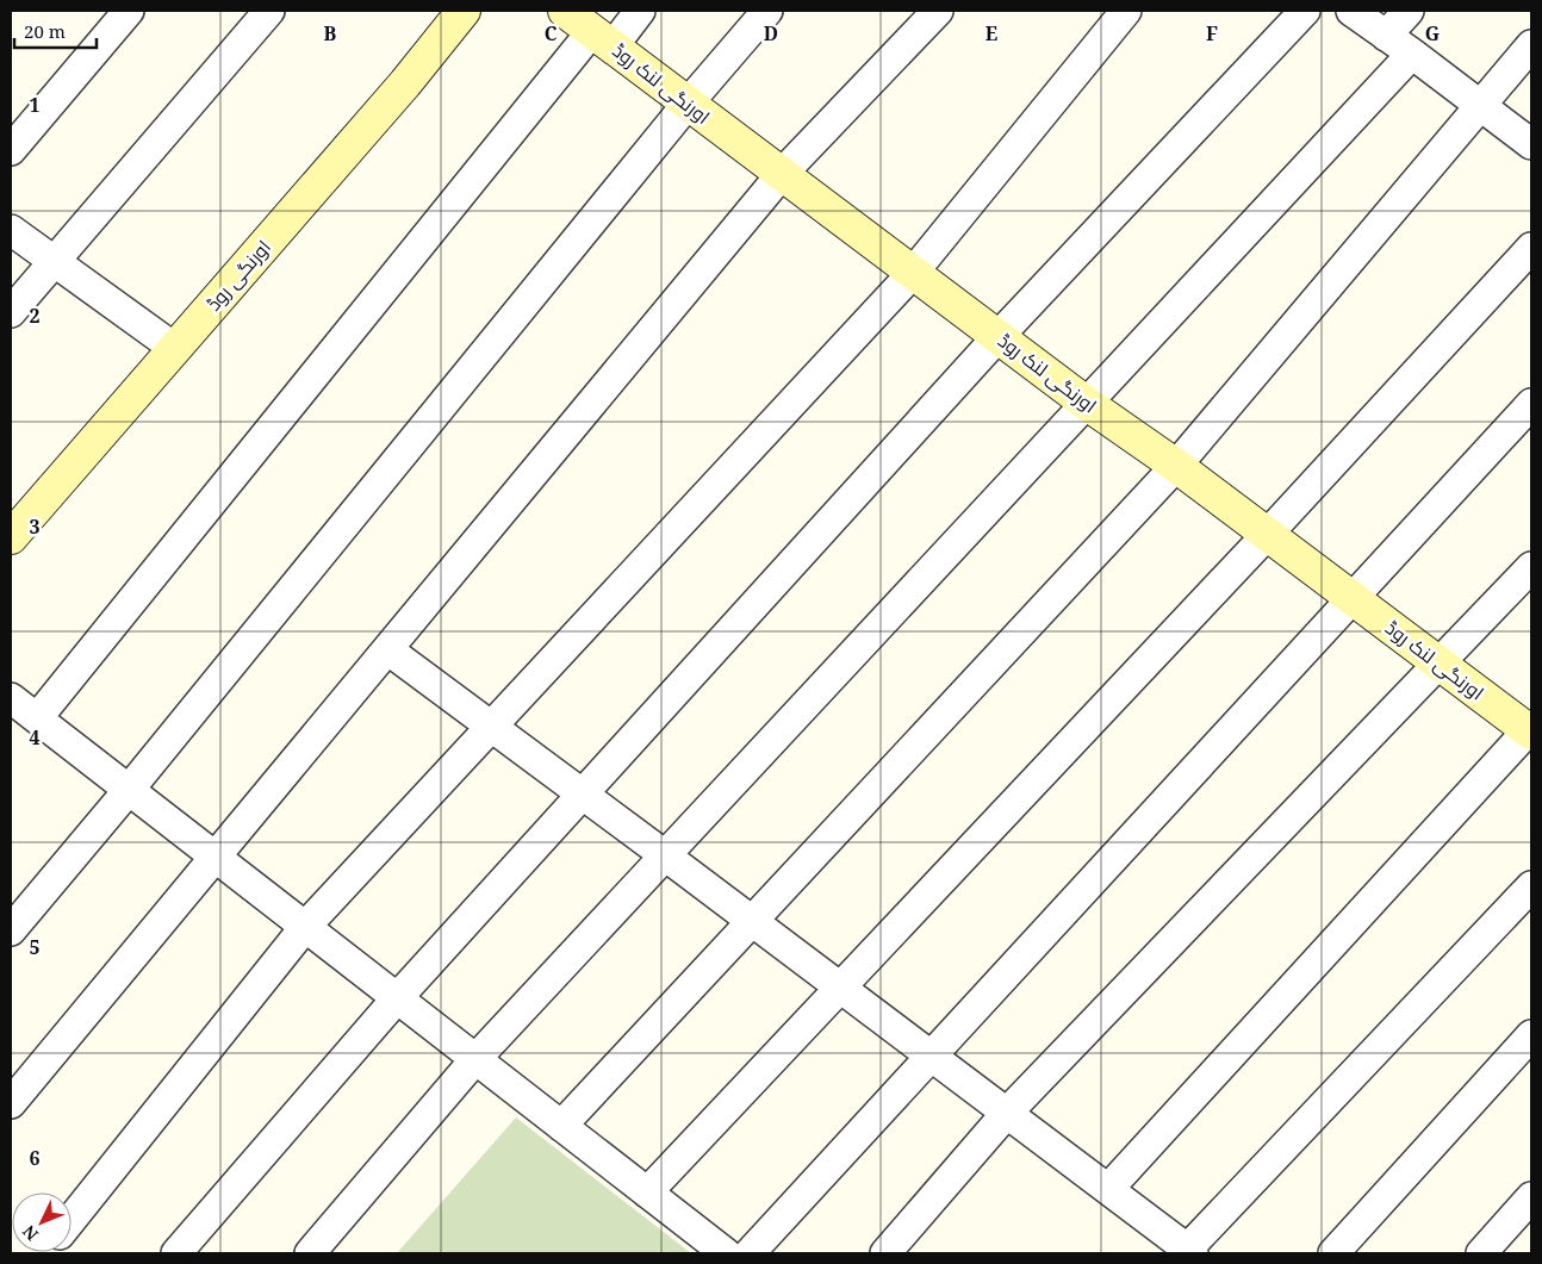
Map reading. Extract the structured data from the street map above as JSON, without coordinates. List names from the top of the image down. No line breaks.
{"streets":{"street":["اورنگی لنک روڈ","اورنگی روڈ"]},"scale_bar":"20 m","north":"bottom left","grid":{"columns":["B","C","D","E","F","G"],"rows":["1","2","3","4","5","6"]}}
